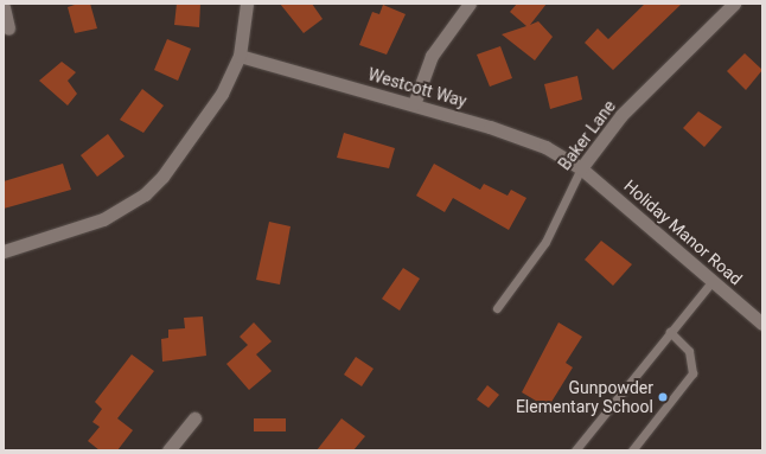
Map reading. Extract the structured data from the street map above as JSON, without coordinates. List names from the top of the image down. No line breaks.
{"streets":{"street":["Westcott Way","Baker Lane","Holiday Manor Road"]},"crossings":[["Westcott Way","Baker Lane"],["Westcott Way","Holiday Manor Road"],["Baker Lane","Holiday Manor Road"]],"places":["Gunpowder Elementary School"]}
